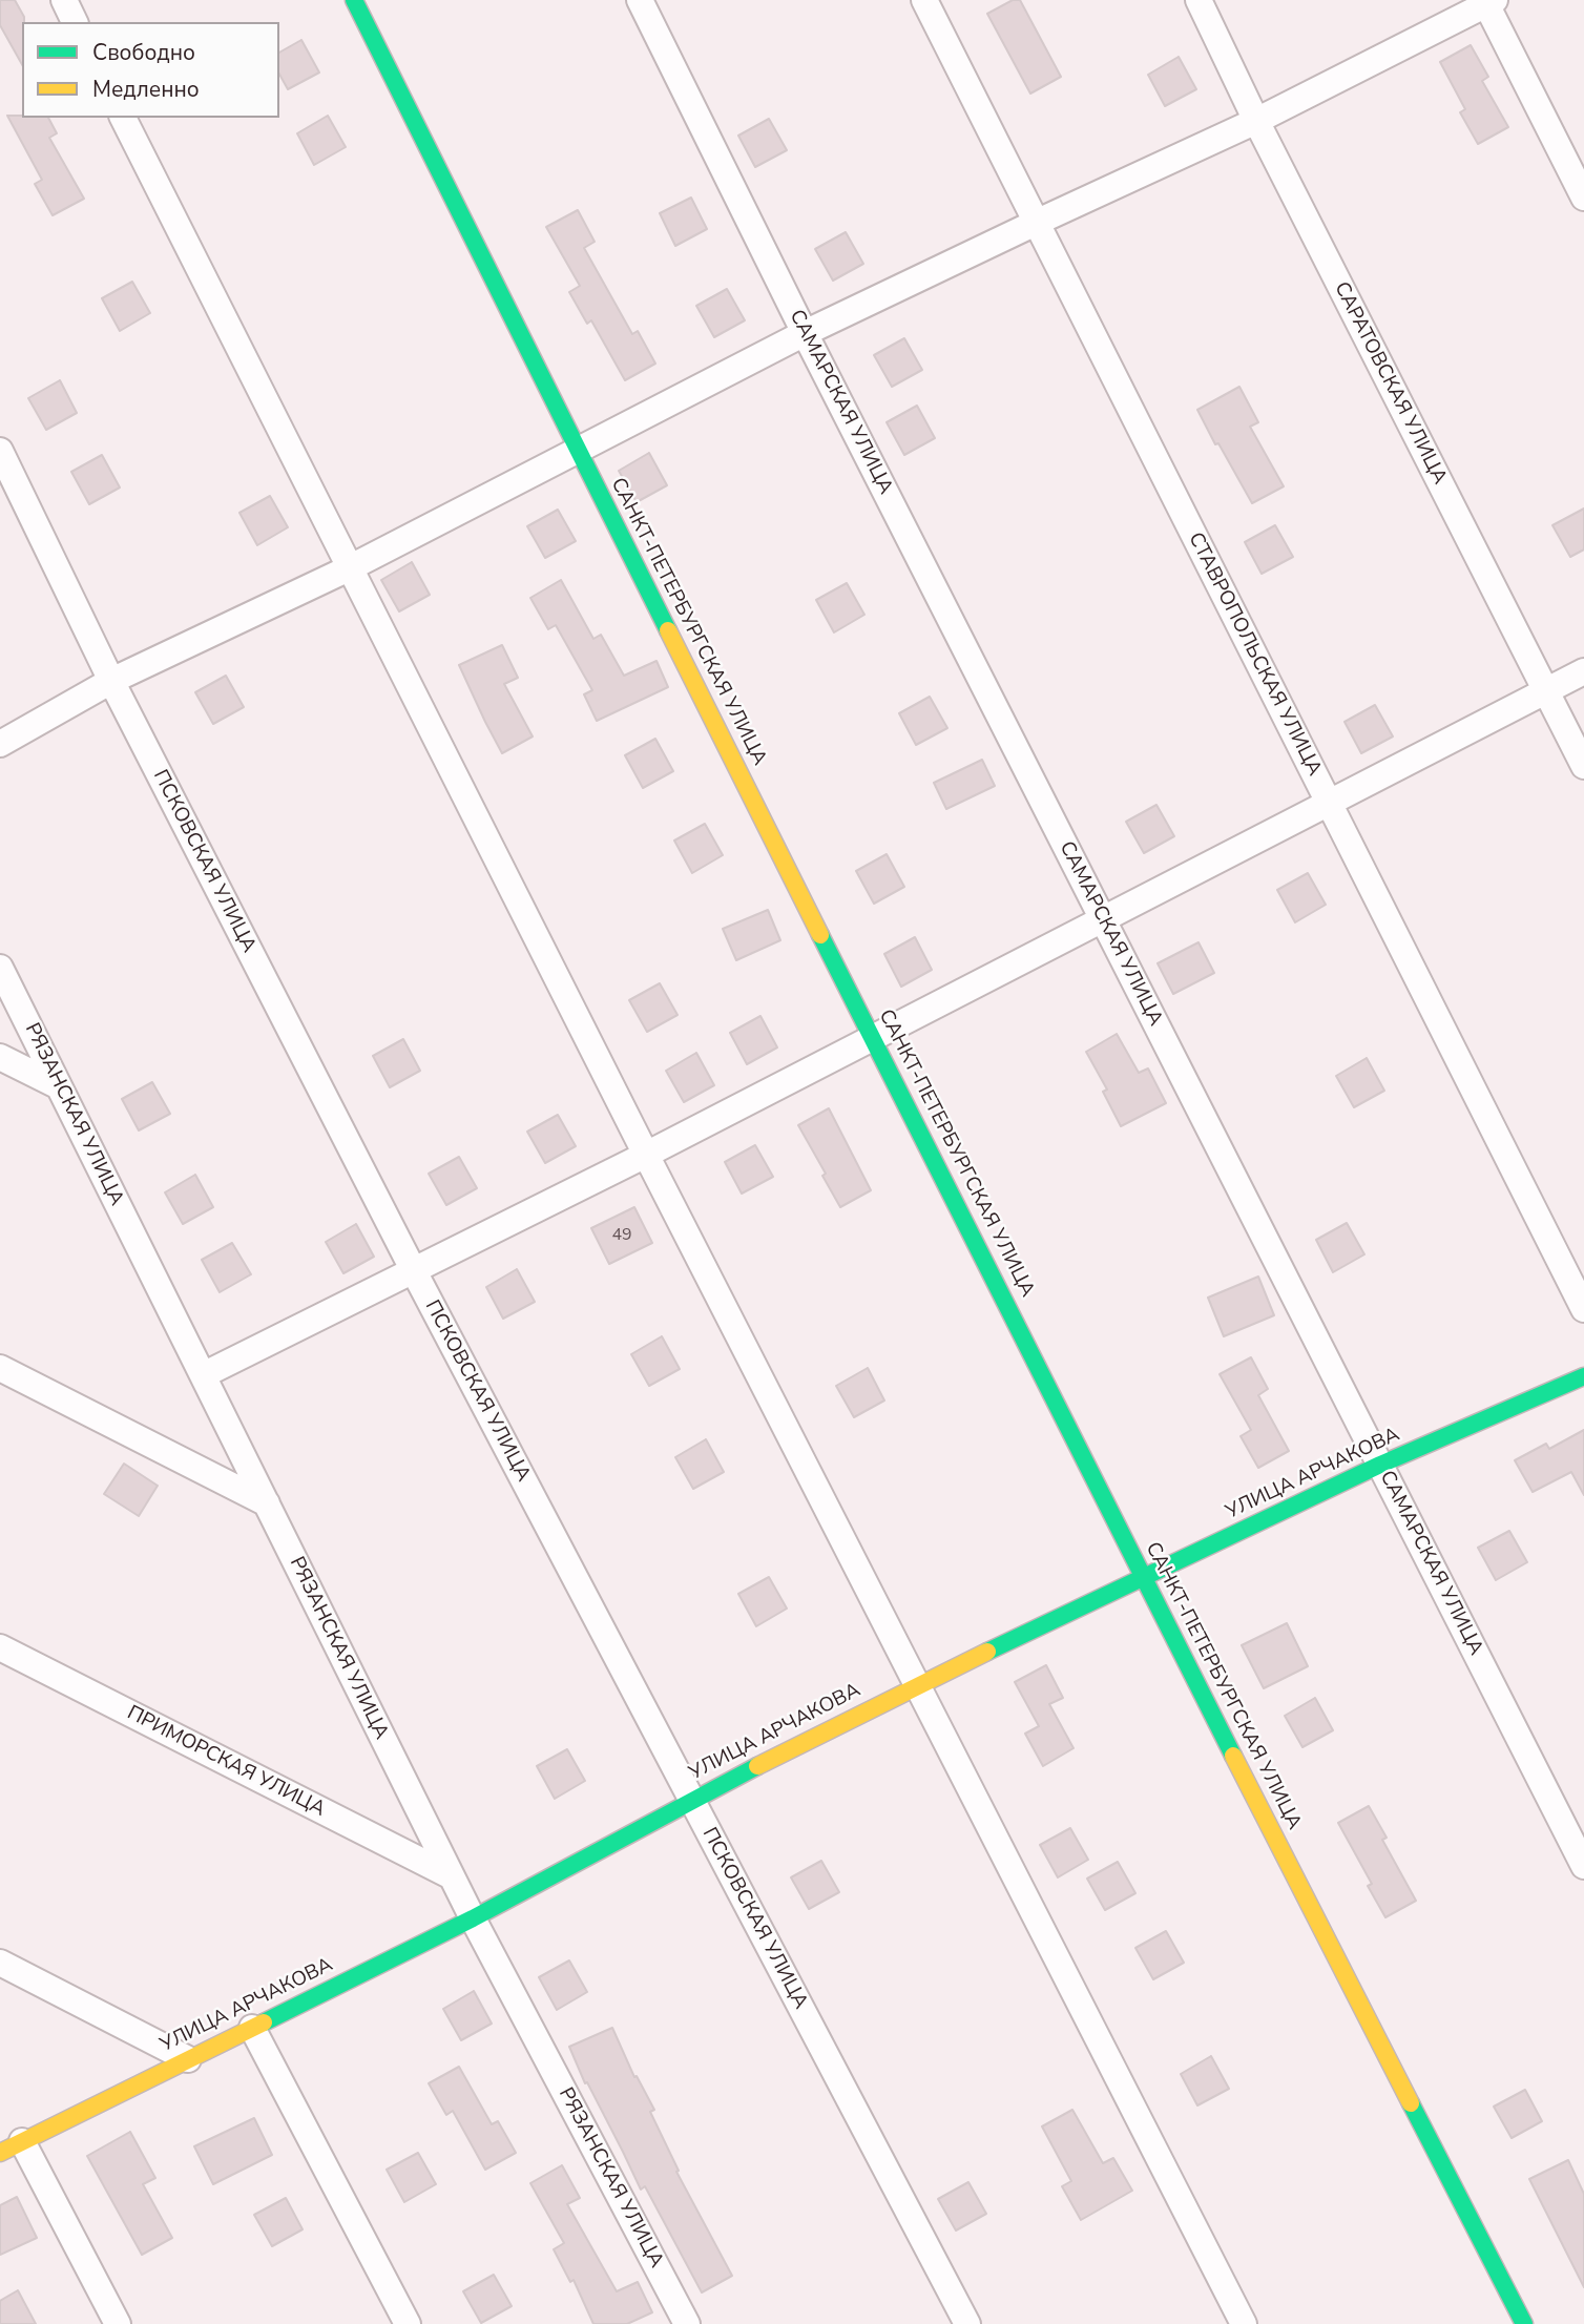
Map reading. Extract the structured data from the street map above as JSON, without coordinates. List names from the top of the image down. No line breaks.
{"streets":{"street":["САРАТОВСКАЯ УЛИЦА","САМАРСКАЯ УЛИЦА","САНКТ-ПЕТЕРБУРГСКАЯ УЛИЦА","СТАВРОПОЛЬСКАЯ УЛИЦА","ПСКОВСКАЯ УЛИЦА","РЯЗАНСКАЯ УЛИЦА","УЛИЦА АРЧАКОВА","ПРИМОРСКАЯ УЛИЦА"]},"crossings":[["САМАРСКАЯ УЛИЦА","УЛИЦА АРЧАКОВА"],["САНКТ-ПЕТЕРБУРГСКАЯ УЛИЦА","УЛИЦА АРЧАКОВА"],["ПСКОВСКАЯ УЛИЦА","УЛИЦА АРЧАКОВА"],["РЯЗАНСКАЯ УЛИЦА","УЛИЦА АРЧАКОВА"],["РЯЗАНСКАЯ УЛИЦА","ПРИМОРСКАЯ УЛИЦА"]],"house_numbers":["49"],"legend":["Свободно","Медленно"]}
